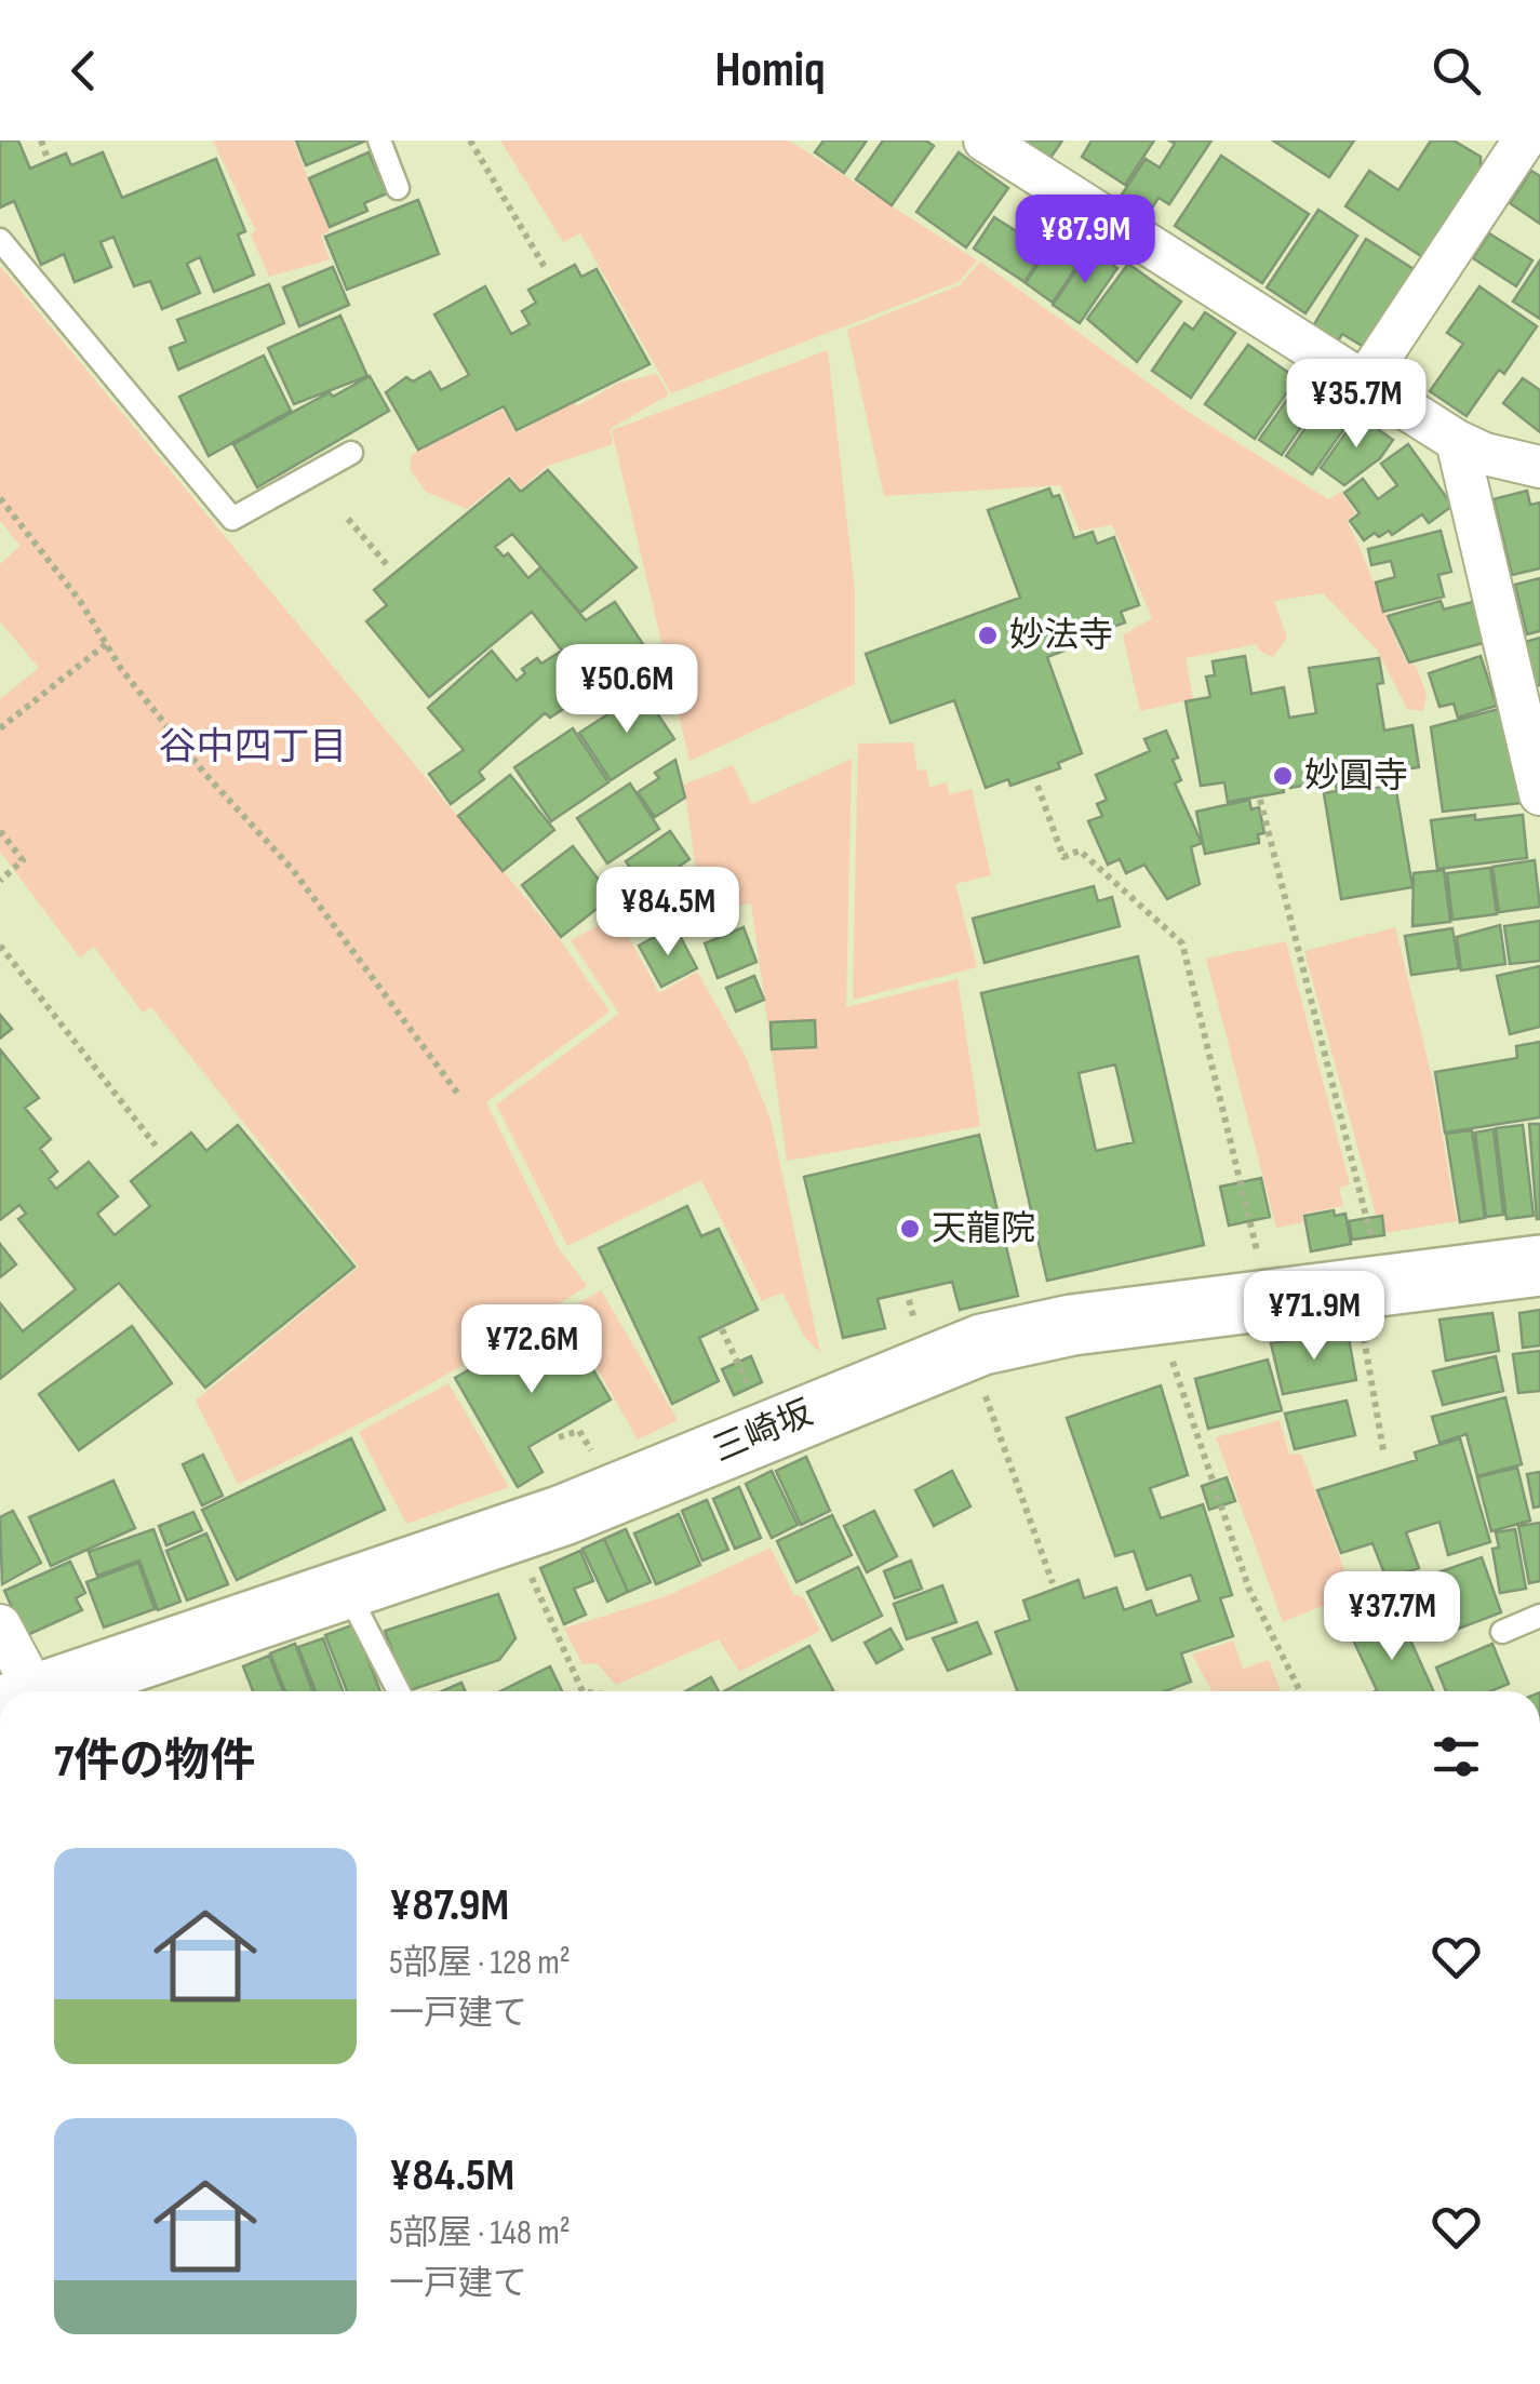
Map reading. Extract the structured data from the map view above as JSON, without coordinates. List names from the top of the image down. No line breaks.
{"streets":{"main road":["三崎坂"]},"districts":["谷中四丁目"],"places":["妙法寺","妙圓寺","天龍院"],"page":{"header":"Homiq","price":["¥87.9M","¥35.7M","¥50.6M","¥84.5M","¥71.9M","¥72.6M","¥37.7M"],"heading":"7件の物件","list":[{"name":"¥87.9M","note":"5部屋 · 128 m² · 一戸建て"},{"name":"¥84.5M","note":"5部屋 · 148 m² · 一戸建て"}]}}
